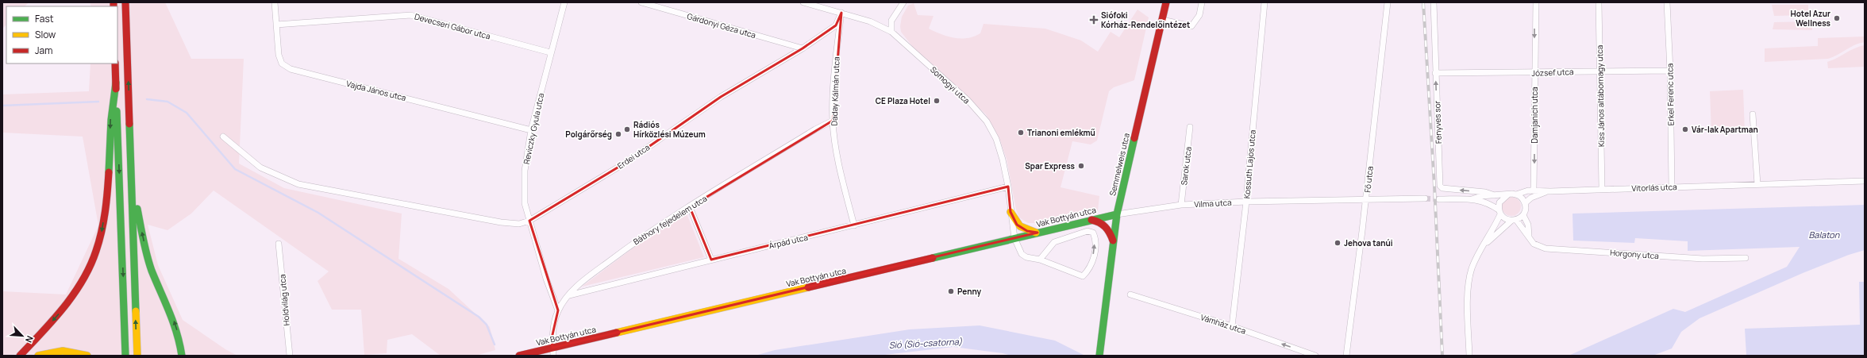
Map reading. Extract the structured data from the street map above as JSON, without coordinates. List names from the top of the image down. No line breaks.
{"streets":{"main road":["Semmelweis utca","Vak Bottyán utca"],"street":["Gárdonyi Géza utca","Devecseri Gábor utca","József utca","Somogyi utca","Vajda János utca","Daday Kálmán utca","Erkel Ferenc utca","Kiss János altábornagy utca","Damjanich utca","Fenyves sor","Reviczky Gyula utca","Erdei utca","Kossuth Lajos utca","Sarok utca","Fő utca","Vitorlás utca","Vilma utca","Báthory fejedelem utca","Árpád utca","Horgony utca","Holdvilág utca","Vámház utca"]},"crossings":[["Gárdonyi Géza utca","Erdei utca"],["Devecseri Gábor utca","Vajda János utca"],["Devecseri Gábor utca","Reviczky Gyula utca"],["József utca","Erkel Ferenc utca"],["József utca","Kiss János altábornagy utca"],["József utca","Damjanich utca"],["József utca","Fenyves sor"],["Somogyi utca","Daday Kálmán utca"],["Somogyi utca","Erdei utca"],["Somogyi utca","Vak Bottyán utca"],["Somogyi utca","Árpád utca"],["Vajda János utca","Reviczky Gyula utca"],["Daday Kálmán utca","Erdei utca"],["Daday Kálmán utca","Báthory fejedelem utca"],["Daday Kálmán utca","Árpád utca"],["Erkel Ferenc utca","Vitorlás utca"],["Kiss János altábornagy utca","Vitorlás utca"],["Damjanich utca","Vitorlás utca"],["Fenyves sor","Vitorlás utca"],["Reviczky Gyula utca","Erdei utca"],["Reviczky Gyula utca","Báthory fejedelem utca"],["Semmelweis utca","Vilma utca"],["Semmelweis utca","Vak Bottyán utca"],["Kossuth Lajos utca","Vilma utca"],["Kossuth Lajos utca","Vámház utca"],["Sarok utca","Vilma utca"],["Fő utca","Vilma utca"],["Vitorlás utca","Horgony utca"],["Vilma utca","Vak Bottyán utca"],["Vak Bottyán utca","Báthory fejedelem utca"],["Báthory fejedelem utca","Árpád utca"]],"one_way":["Damjanich utca","Fenyves sor","Vámház utca"],"water":["Balaton","Sió (Sió-csatorna)"],"places":{"other":["Hotel Azur Wellness","CE Plaza Hotel","Rádiós Hírközlési Múzeum","Vár-lak Apartman","Trianoni emlékmű","Polgárőrség","Spar Express","Jehova tanúi","Penny"],"health":["Siófoki Kórház-Rendelőintézet"]},"legend":["Fast","Slow","Jam"],"north":"bottom right"}
